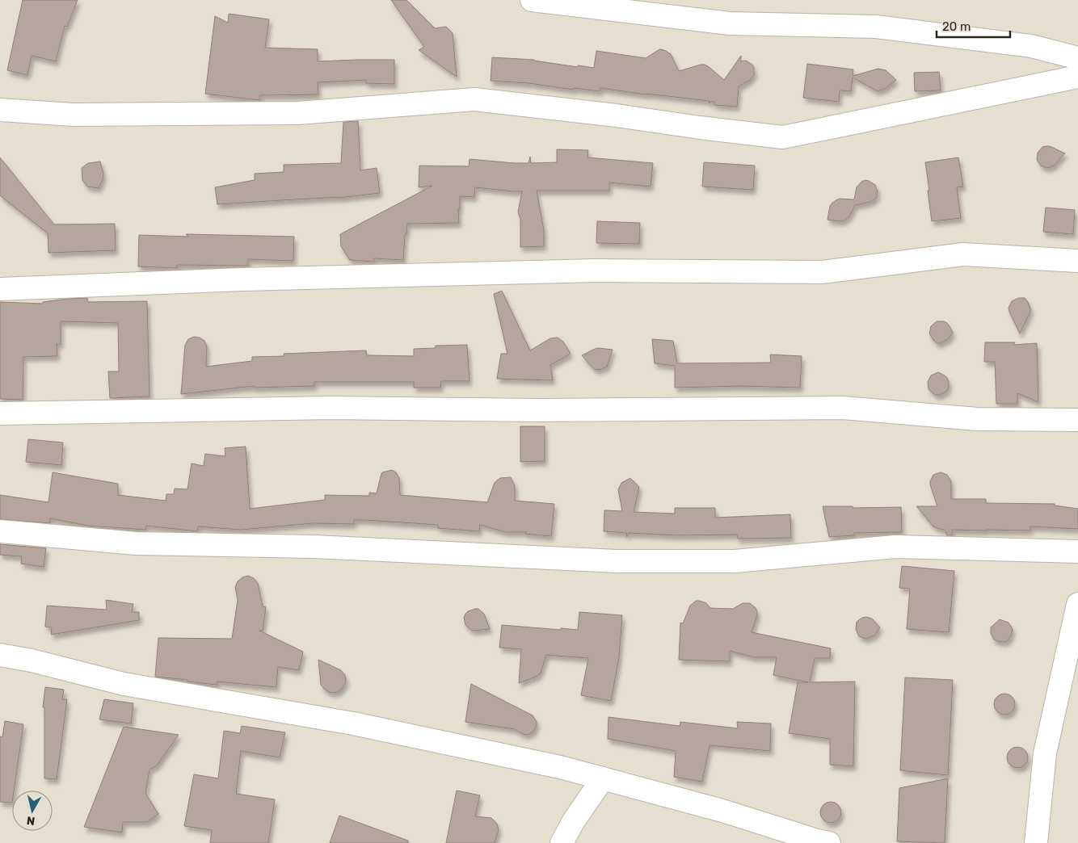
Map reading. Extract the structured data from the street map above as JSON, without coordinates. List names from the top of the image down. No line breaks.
{"scale_bar":"20 m","north":"bottom"}
